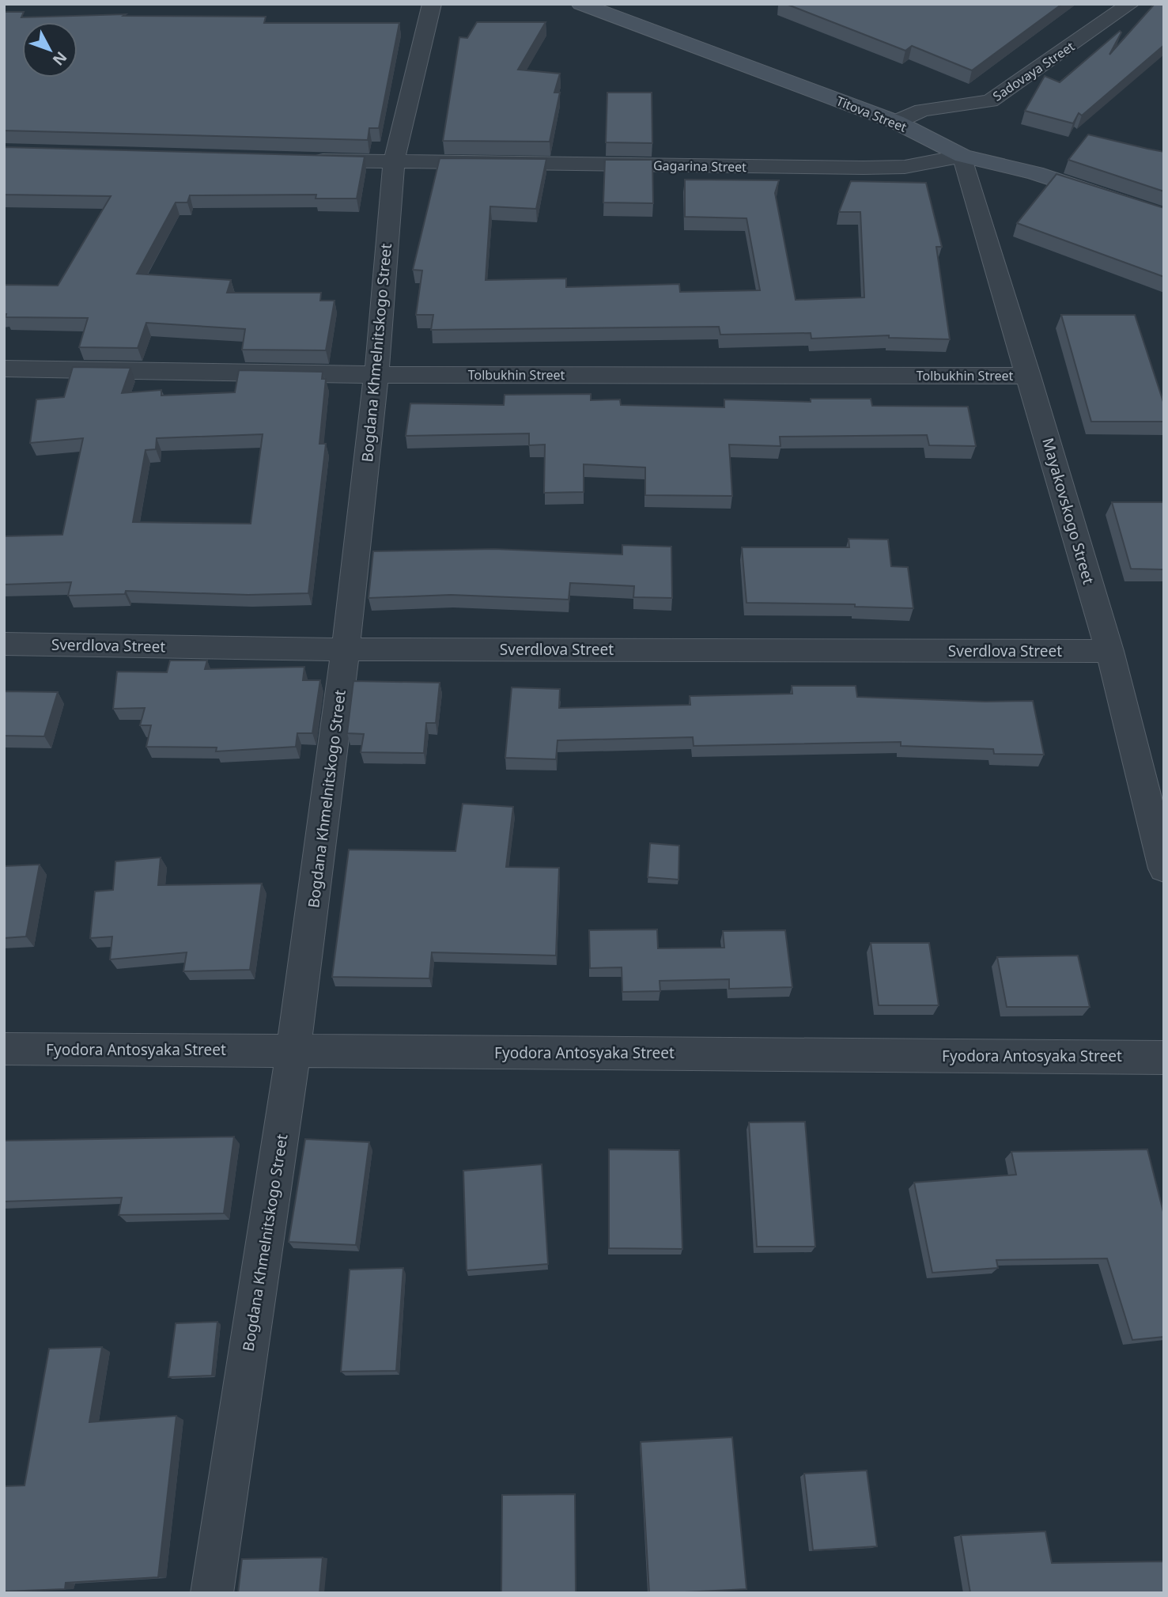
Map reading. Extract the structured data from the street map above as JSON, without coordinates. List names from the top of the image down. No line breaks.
{"streets":{"street":["Sadovaya Street","Titova Street","Gagarina Street","Bogdana Khmelnitskogo Street","Tolbukhin Street","Mayakovskogo Street","Sverdlova Street","Fyodora Antosyaka Street"]},"crossings":[["Sadovaya Street","Titova Street"],["Titova Street","Gagarina Street"],["Titova Street","Mayakovskogo Street"],["Gagarina Street","Bogdana Khmelnitskogo Street"],["Gagarina Street","Mayakovskogo Street"],["Bogdana Khmelnitskogo Street","Tolbukhin Street"],["Bogdana Khmelnitskogo Street","Sverdlova Street"],["Bogdana Khmelnitskogo Street","Fyodora Antosyaka Street"],["Tolbukhin Street","Mayakovskogo Street"],["Mayakovskogo Street","Sverdlova Street"]],"north":"bottom right"}
